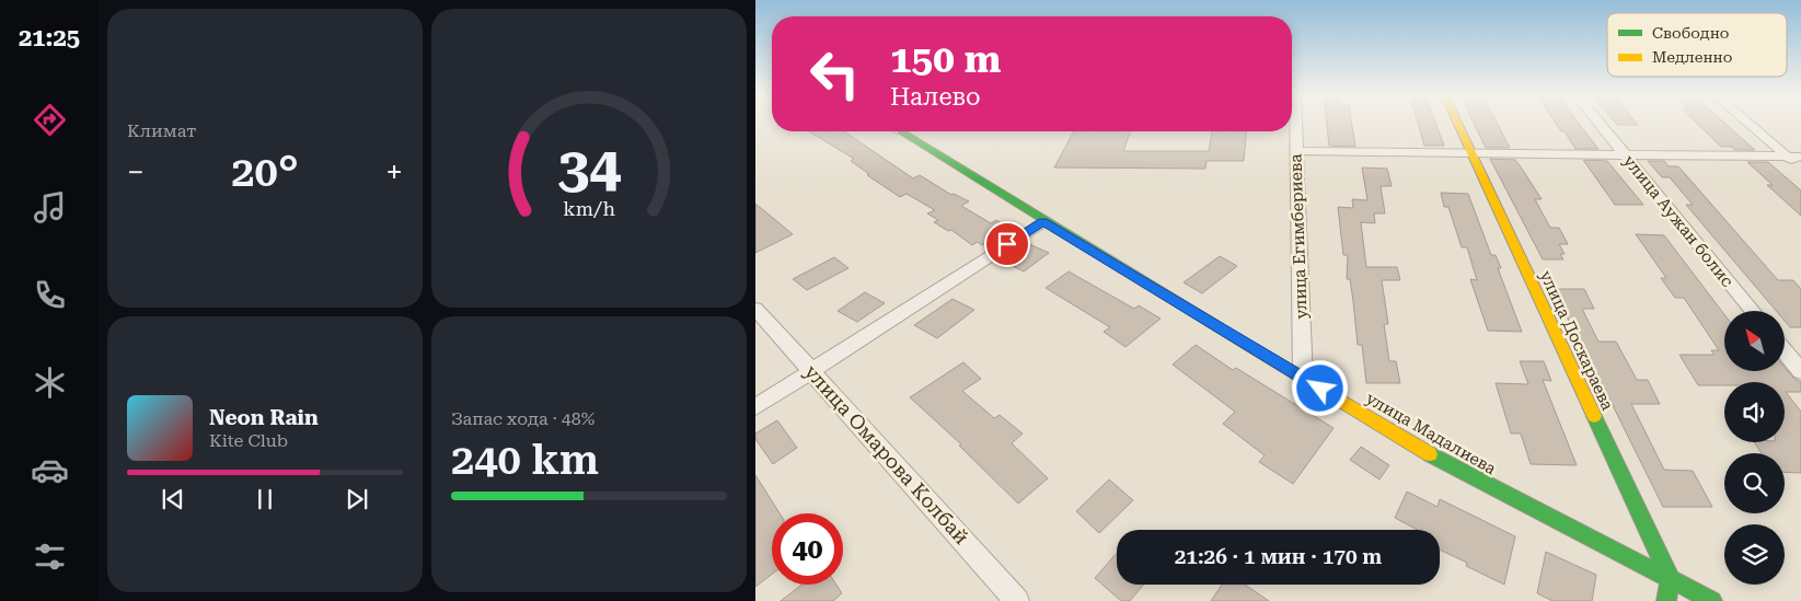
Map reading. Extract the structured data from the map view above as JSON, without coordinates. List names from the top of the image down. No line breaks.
{"streets":{"street":["улица Аужан болис","улица Егимбериева","улица Доскараева","улица Мадалиева","улица Омарова Колбай"]},"crossings":[["улица Егимбериева","улица Мадалиева"],["улица Доскараева","улица Мадалиева"]],"legend":["Свободно","Медленно"],"north":"top left","page":{"tabs":"21:25","tile":["Климат",["Запас хода · 48%","240 km"]],"turn":["150 m","Налево"],"heat":["−","20°","+"],"song":["Neon Rain","Kite Club"],"limit":"40","trip":"21:26 · 1 мин · 170 m","gauge":["34","km/h"]}}
